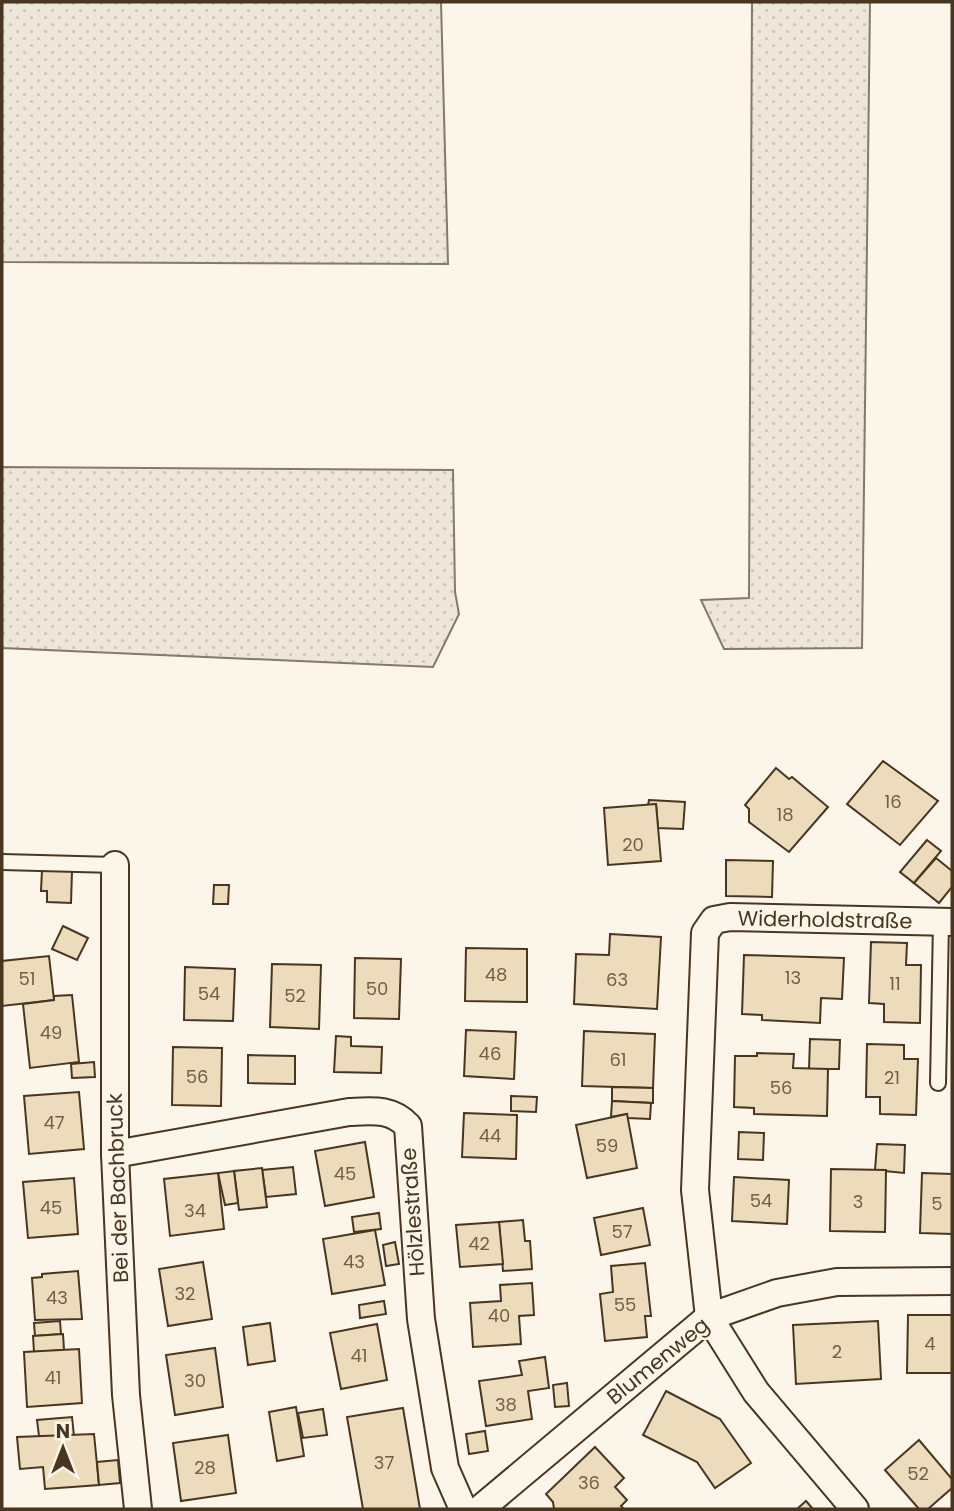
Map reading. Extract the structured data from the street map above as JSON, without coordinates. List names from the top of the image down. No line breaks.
{"streets":{"street":["Widerholdstraße","Bei der Bachbruck","Hölzlestraße","Blumenweg"]},"crossings":[["Widerholdstraße","Blumenweg"],["Bei der Bachbruck","Hölzlestraße"]],"house_numbers":["16","18","20","48","13","51","63","11","50","54","52","49","46","61","56","21","56","47","44","59","45","54","3","5","45","34","57","42","43","32","43","55","40","4","2","41","41","30","38","37","28","52","36"],"north":"top"}
